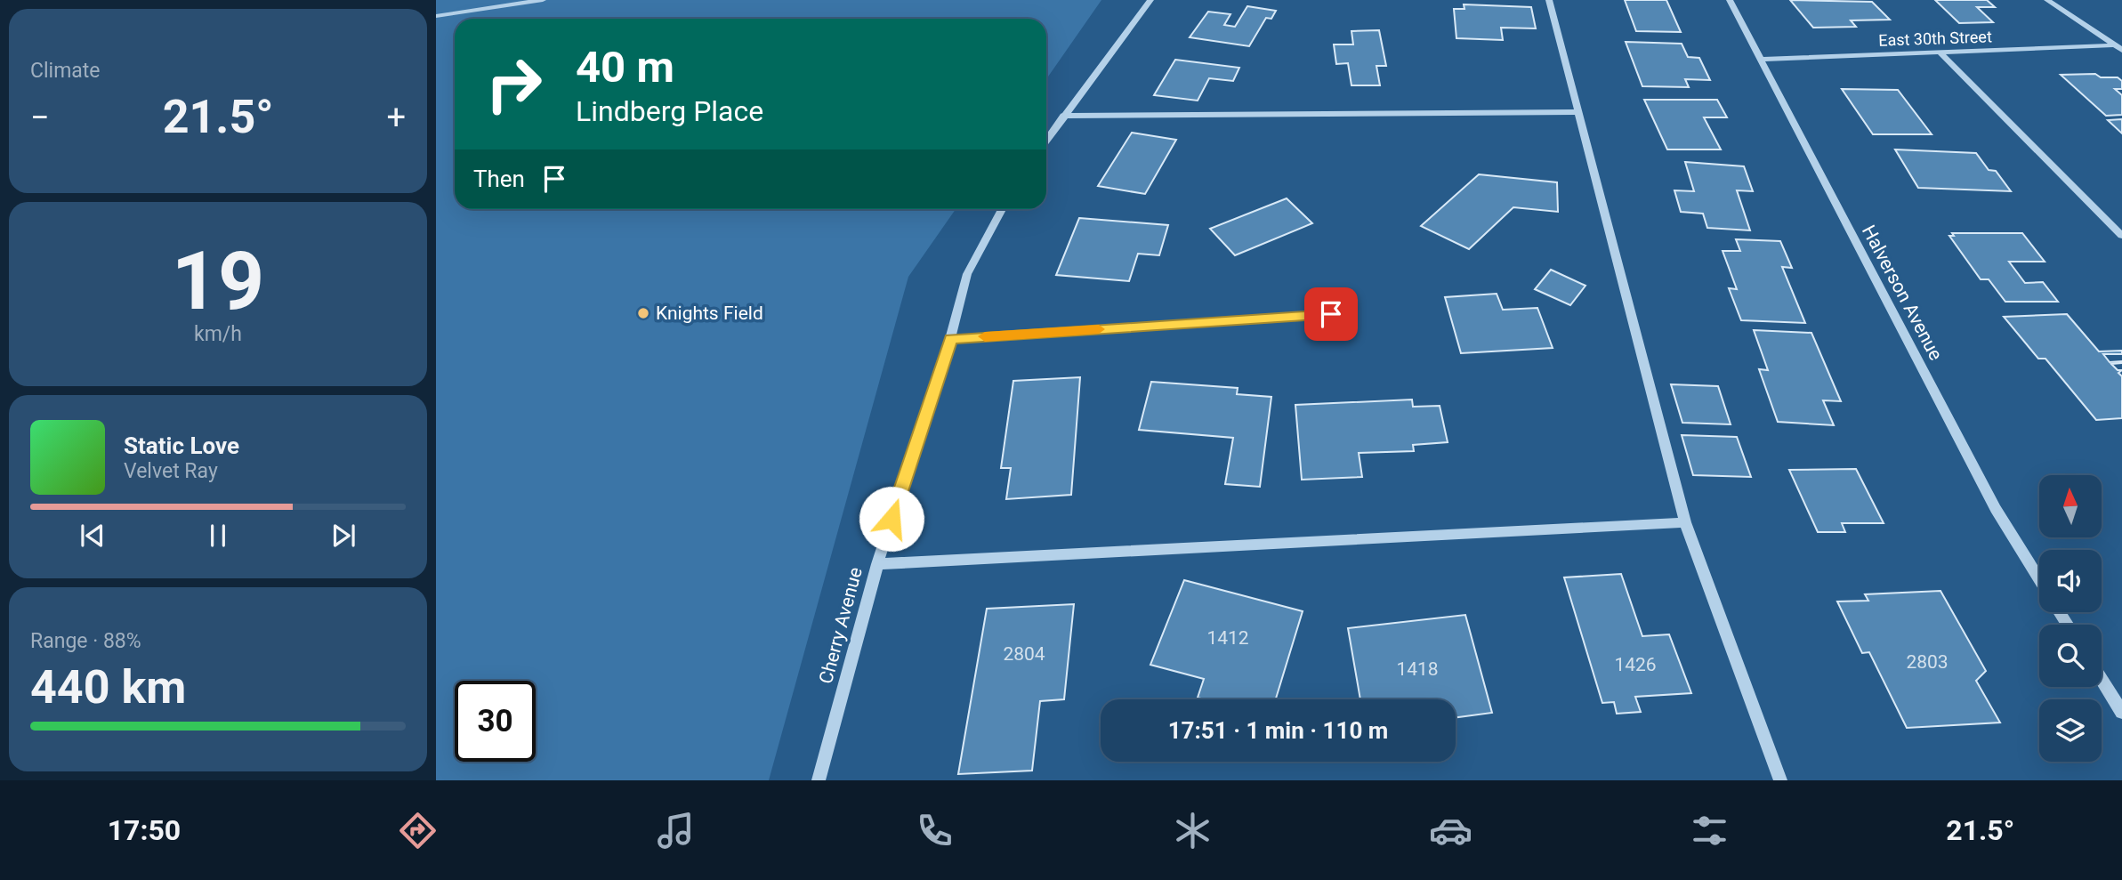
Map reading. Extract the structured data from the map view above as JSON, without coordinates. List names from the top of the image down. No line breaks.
{"streets":{"street":["East 30th Street","Halverson Avenue","Cherry Avenue"]},"crossings":[["East 30th Street","Halverson Avenue"]],"places":["Knights Field"],"house_numbers":["1412","2804","2803","1426","1418"],"north":"top","page":{"tile":["Climate",["19","km/h"],["Range · 88%","440 km"]],"turn":["40 m","Lindberg Place"],"heat":["−","21.5°","+"],"then":"Then","song":["Static Love","Velvet Ray"],"limit":"30","trip":"17:51 · 1 min · 110 m","tabs":["17:50","21.5°"]}}
